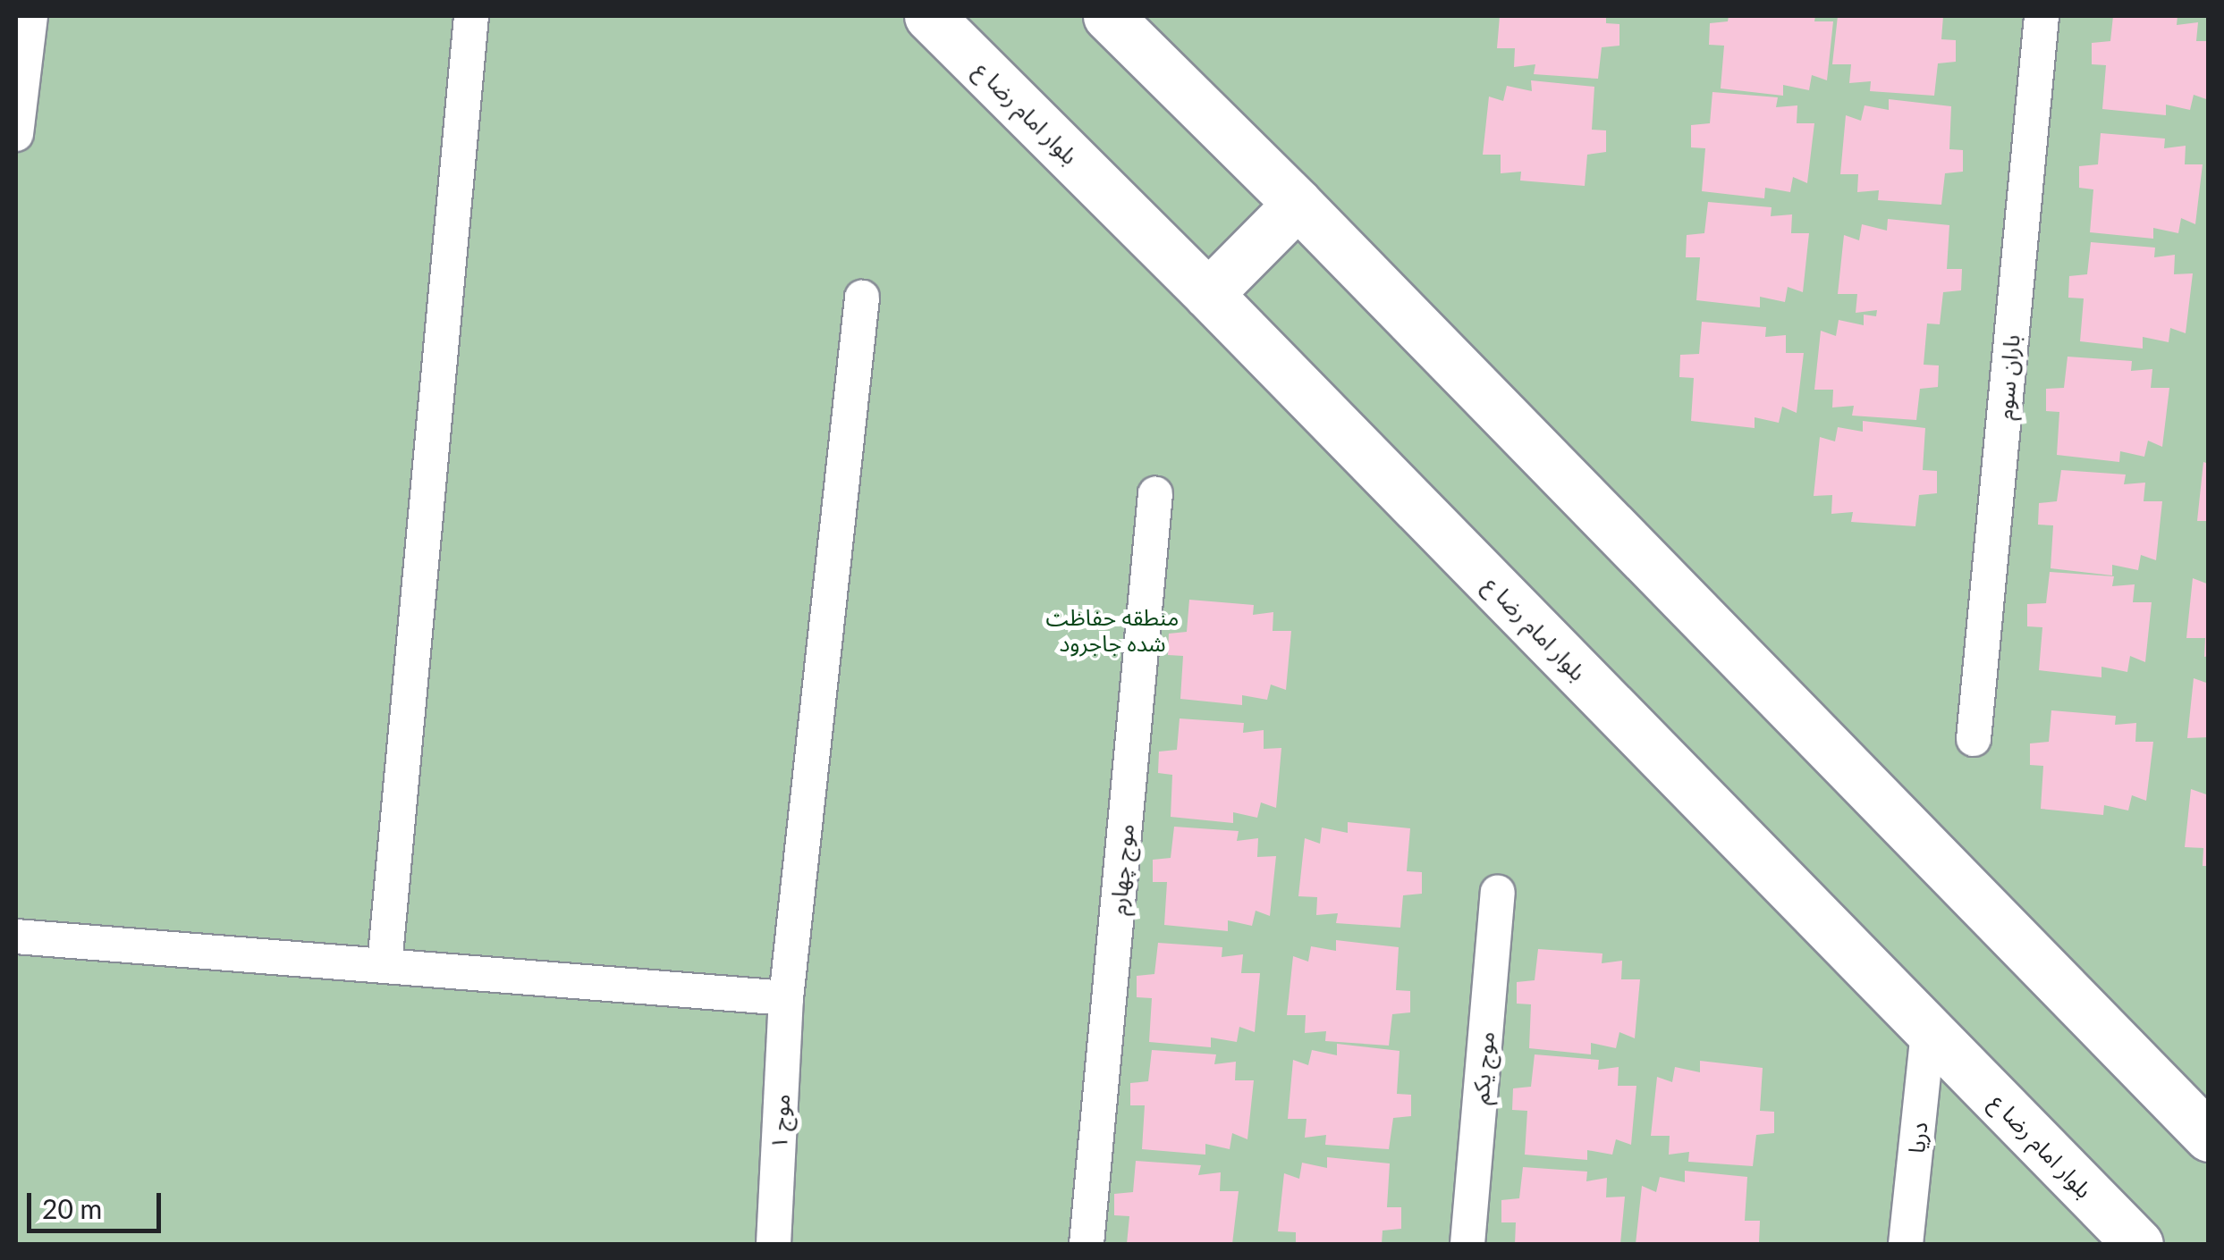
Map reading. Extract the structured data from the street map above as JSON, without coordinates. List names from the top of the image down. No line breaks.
{"streets":{"main road":["بلوار امام رضا ع"],"street":["باران سوم","موج چهارم","موج یکم","موج ۱","دریا"]},"crossings":[["بلوار امام رضا ع","دریا"]],"parks":["منطقه حفاظت شده جاجرود"],"scale_bar":"20 m"}
